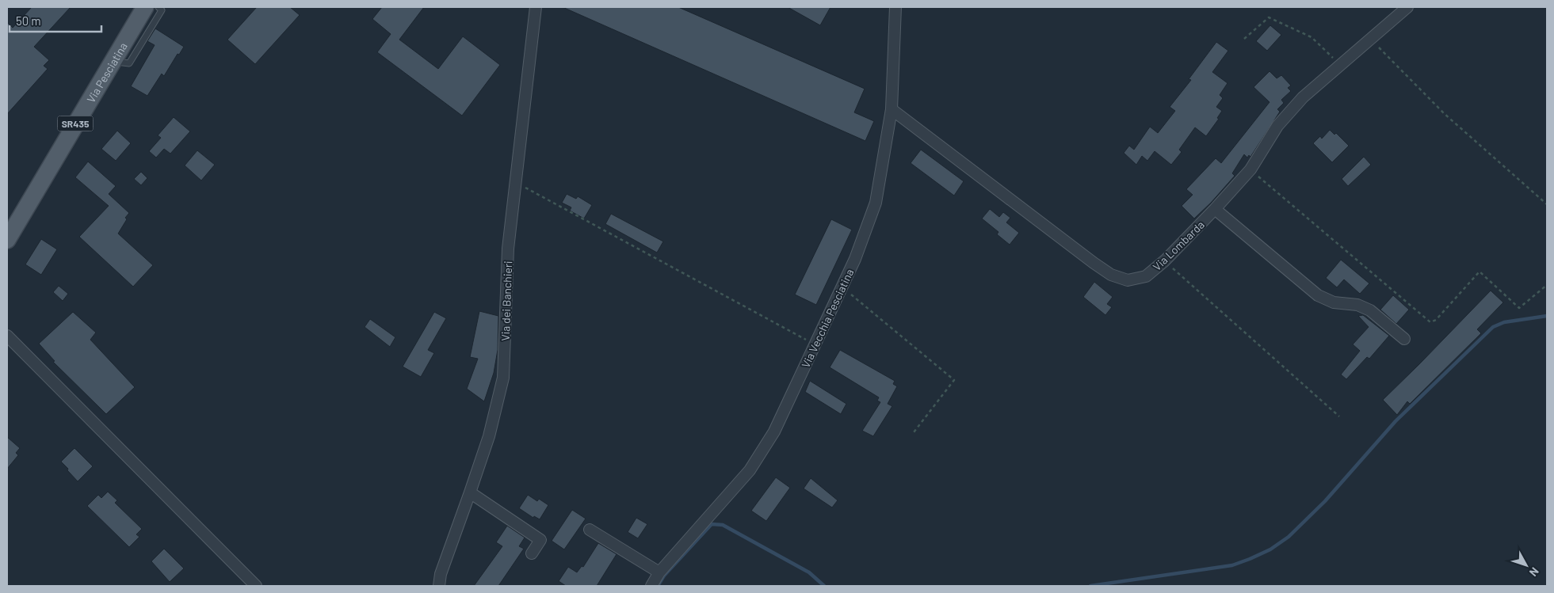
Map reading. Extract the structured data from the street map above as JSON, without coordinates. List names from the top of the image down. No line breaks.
{"streets":{"main road":["Via Pesciatina","SR435"],"street":["Via Lombarda","Via dei Banchieri","Via Vecchia Pesciatina"]},"crossings":[["Via Lombarda","Via Vecchia Pesciatina"]],"scale_bar":"50 m","north":"bottom right"}
